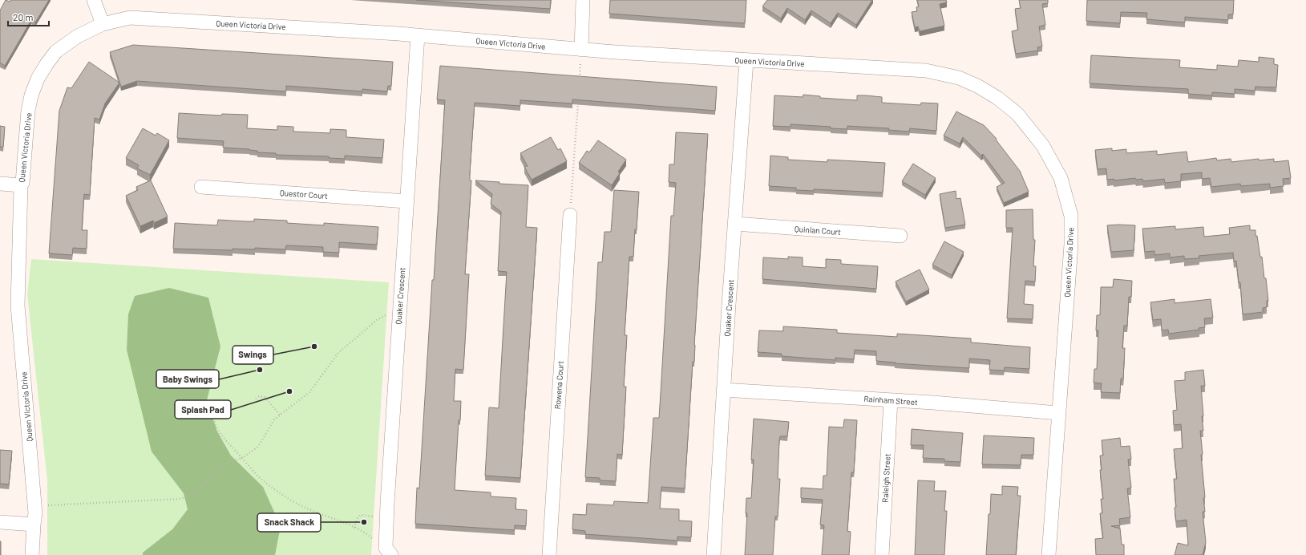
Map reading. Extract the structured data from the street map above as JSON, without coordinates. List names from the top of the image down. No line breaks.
{"streets":{"street":["Queen Victoria Drive","Questor Court","Quinlan Court","Quaker Crescent","Rowena Court","Rainham Street","Raleigh Street"]},"crossings":[["Queen Victoria Drive","Quaker Crescent"],["Queen Victoria Drive","Rainham Street"],["Questor Court","Quaker Crescent"],["Quinlan Court","Quaker Crescent"],["Quaker Crescent","Rainham Street"],["Rainham Street","Raleigh Street"]],"places":["Swings","Baby Swings","Splash Pad","Snack Shack"],"scale_bar":"20 m"}
